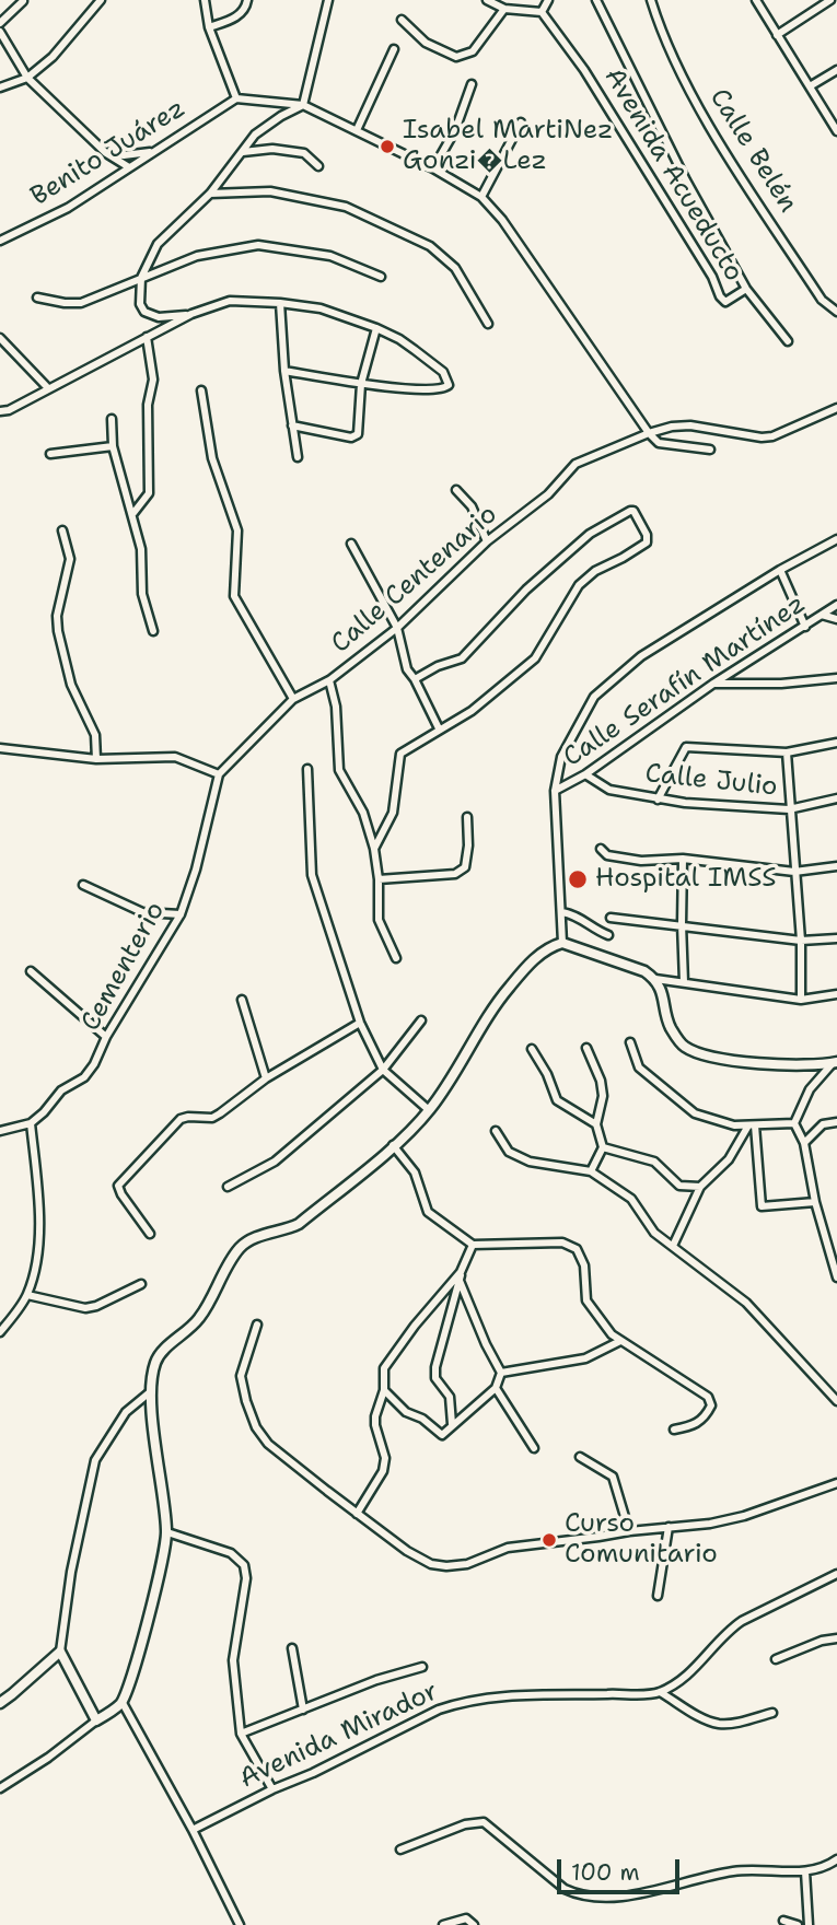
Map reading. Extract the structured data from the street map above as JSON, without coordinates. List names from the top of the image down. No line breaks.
{"streets":{"street":["Calle Belén","Benito Juárez","Avenida Acueducto","Calle Centenario","Calle Serafín Martínez","Calle Julio","Cementerio","Avenida Mirador"]},"crossings":[["Calle Centenario","Cementerio"],["Calle Serafín Martínez","Calle Julio"]],"places":["Isabel MartiNez Gonzi�Lez","Hospital IMSS","Curso Comunitario"],"scale_bar":"100 m"}
